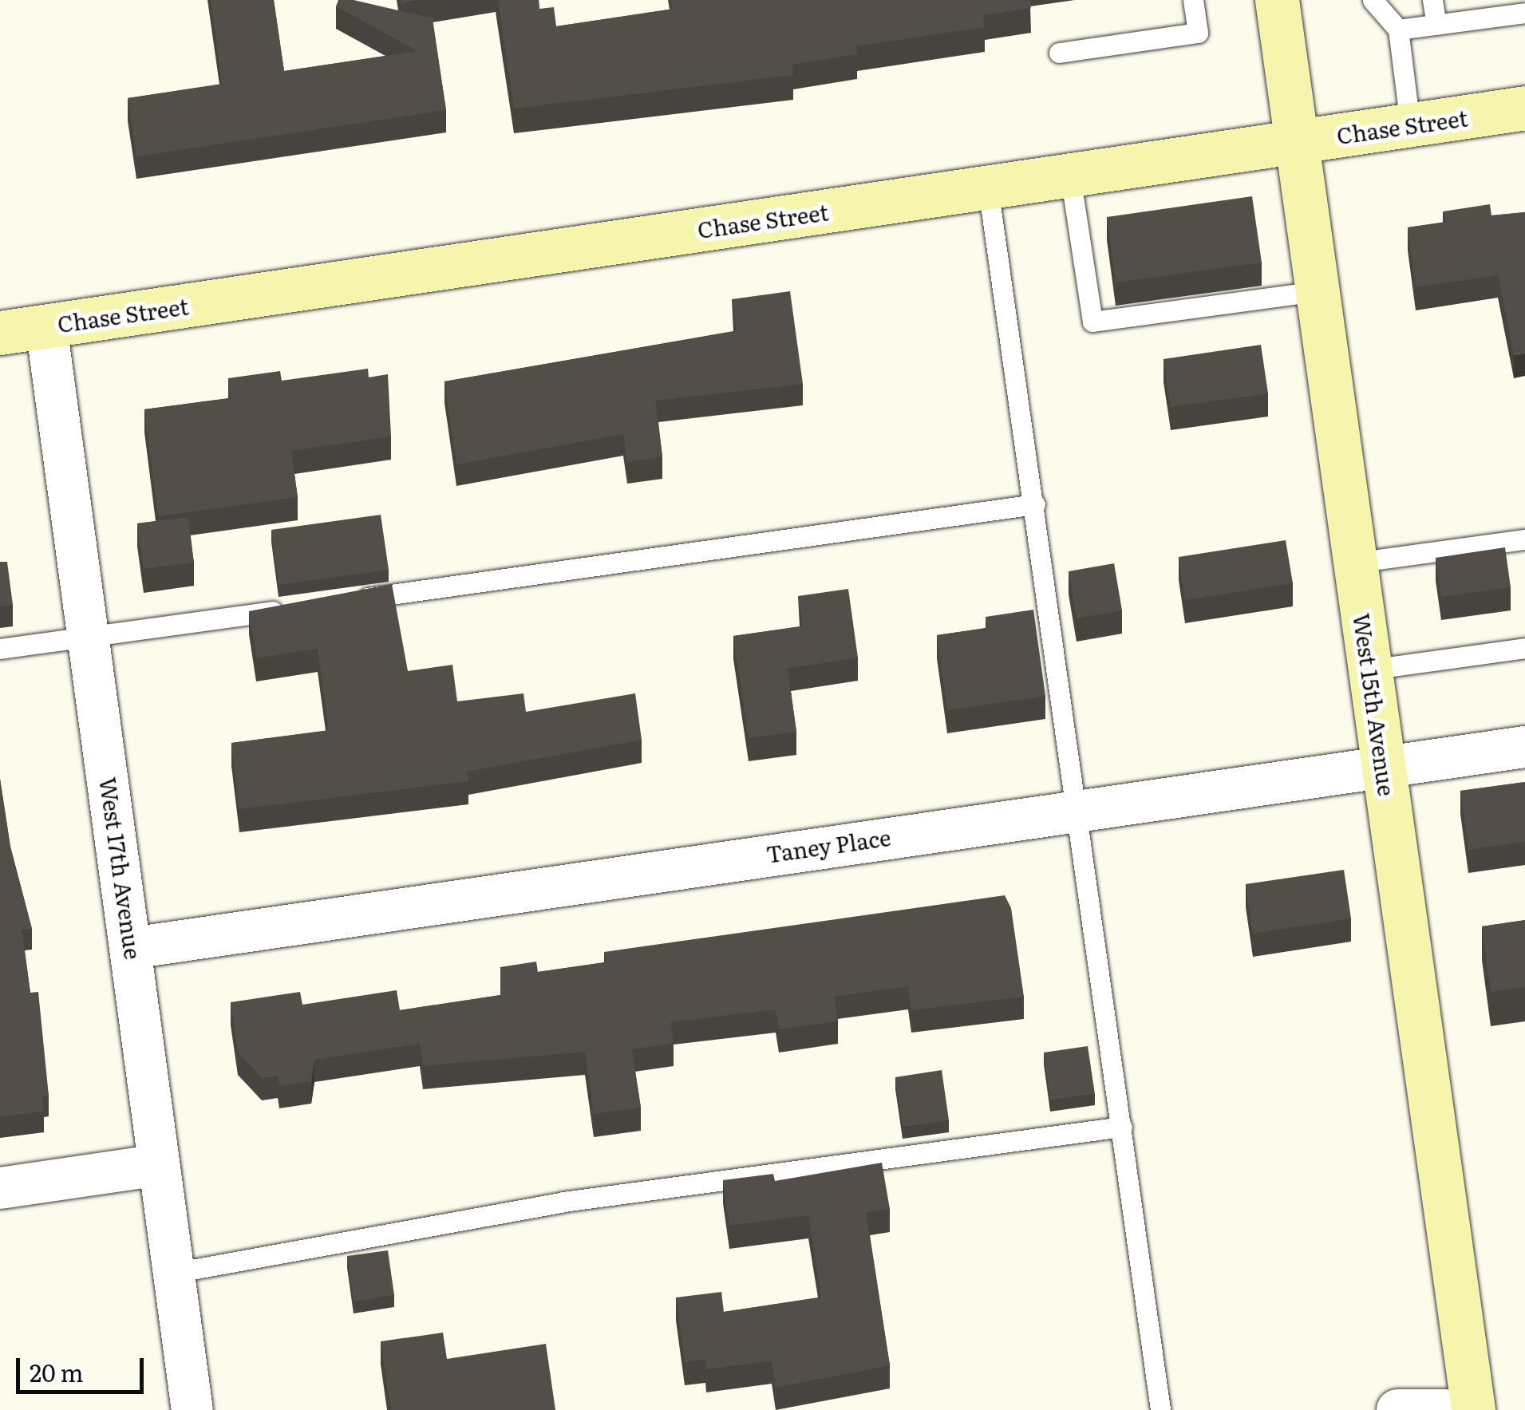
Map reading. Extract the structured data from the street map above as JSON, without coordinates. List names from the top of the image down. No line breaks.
{"streets":{"street":["Chase Street","West 15th Avenue","Taney Place","West 17th Avenue"]},"crossings":[["Chase Street","West 15th Avenue"],["Chase Street","West 17th Avenue"],["West 15th Avenue","Taney Place"],["Taney Place","West 17th Avenue"]],"scale_bar":"20 m"}
